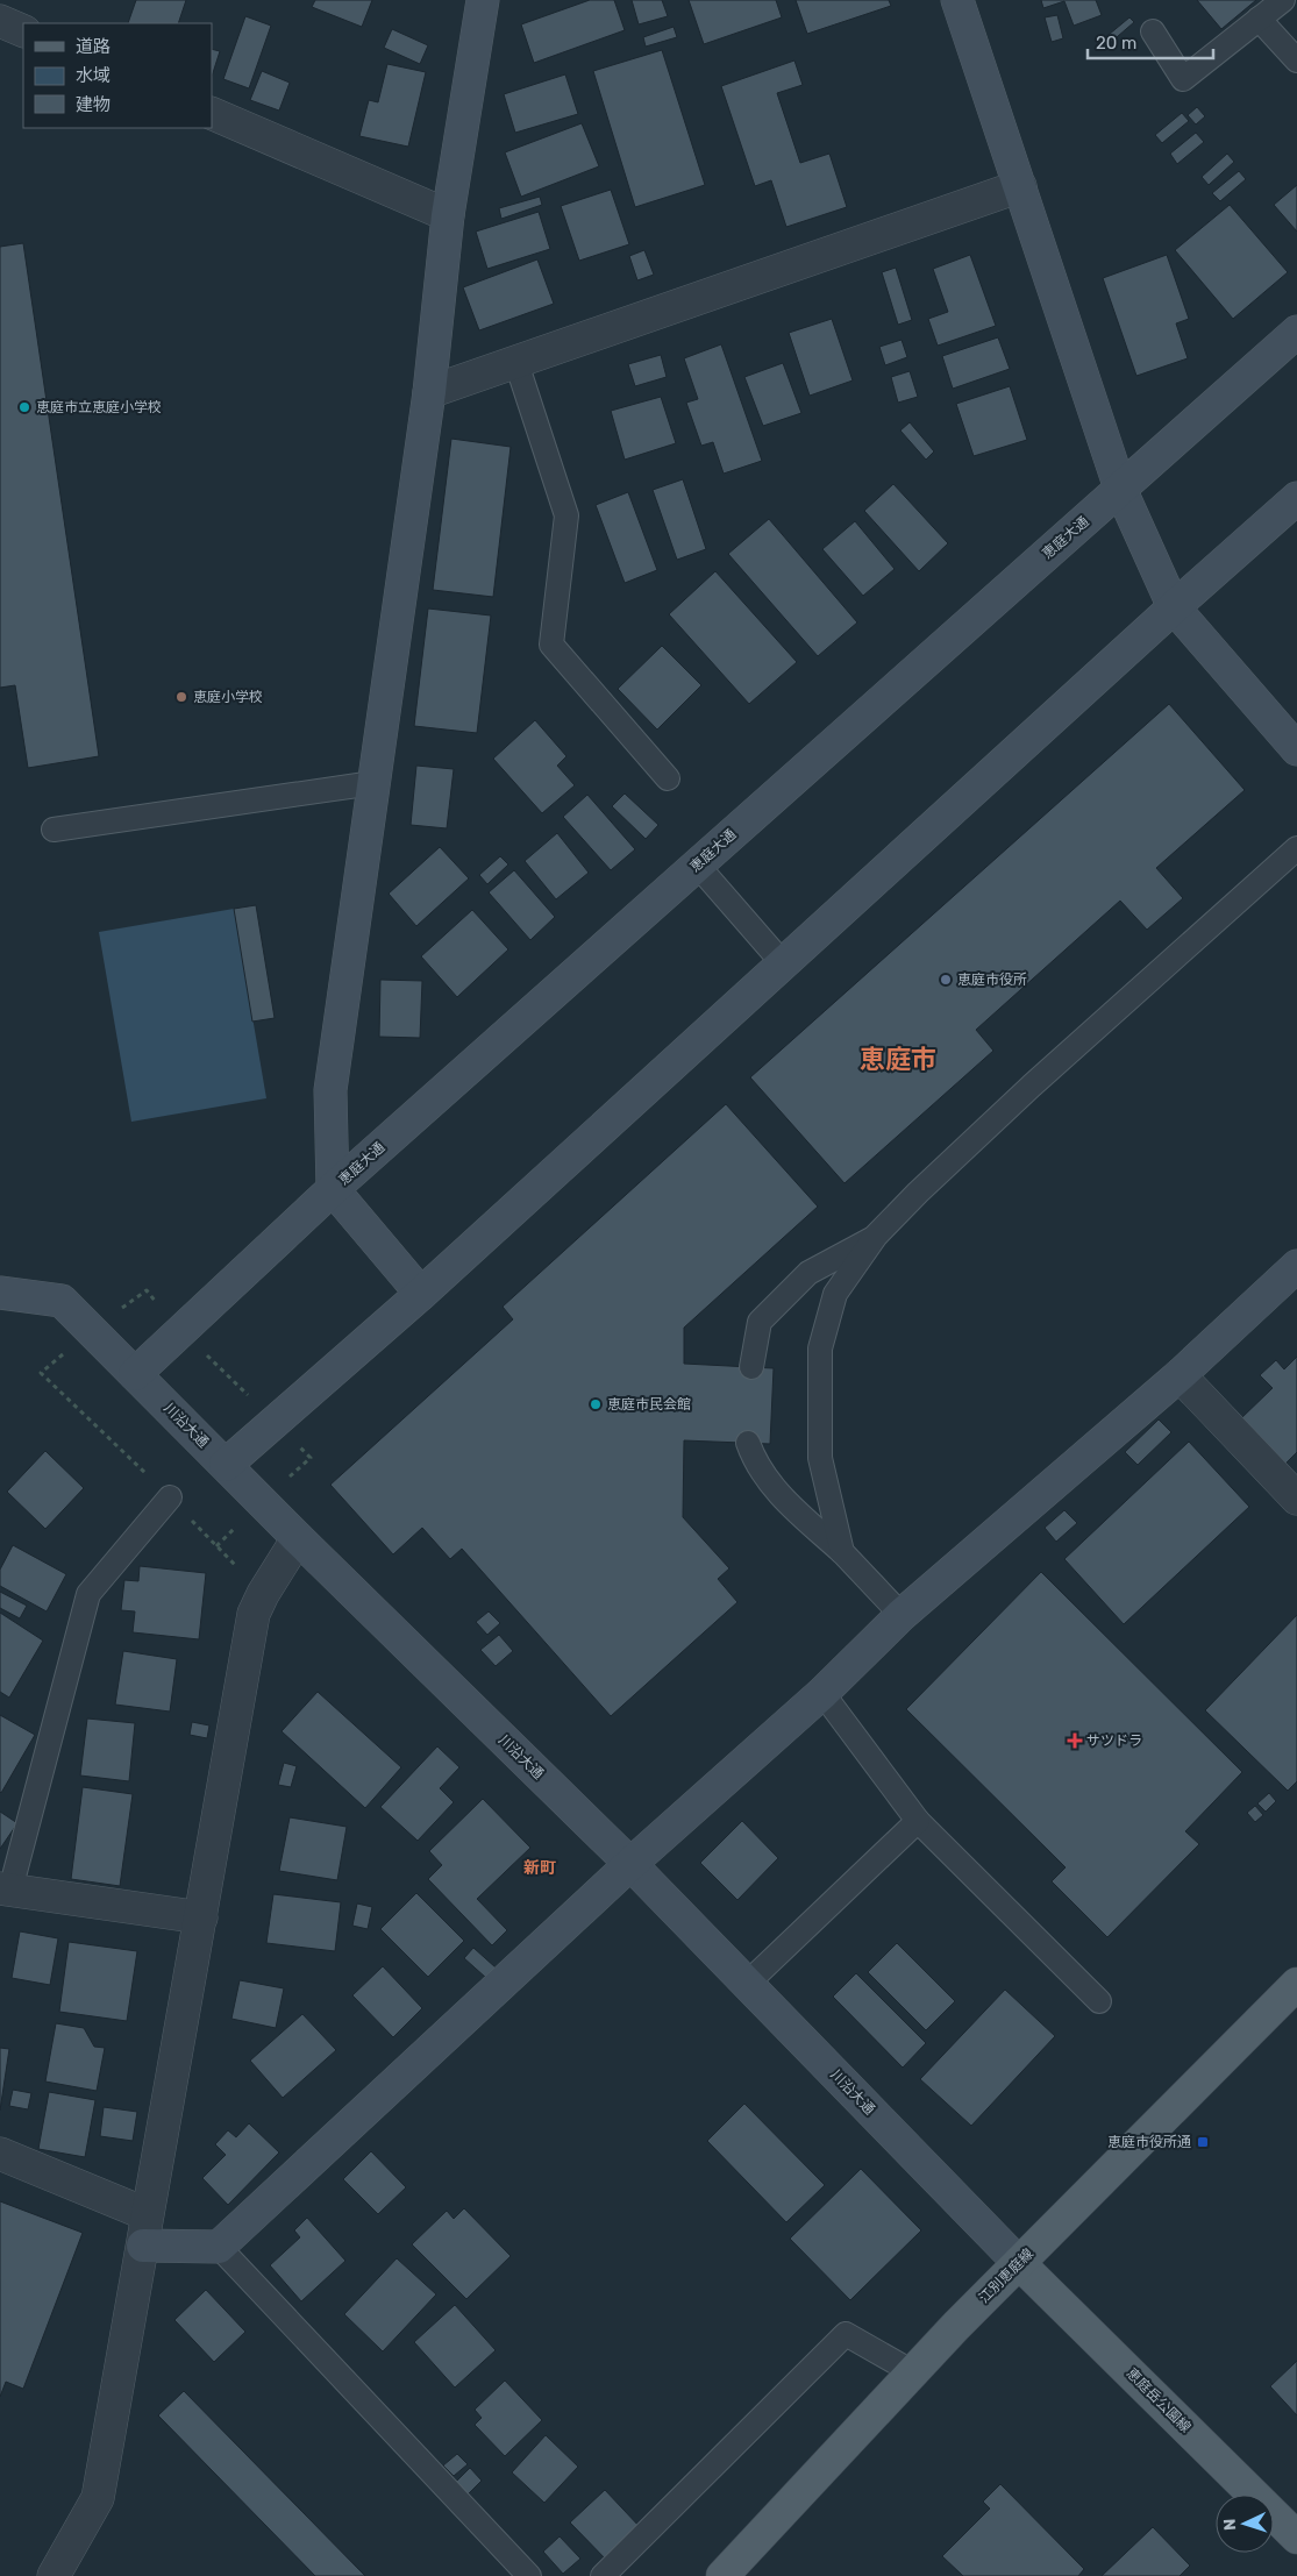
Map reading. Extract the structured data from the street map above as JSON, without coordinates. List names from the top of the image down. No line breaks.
{"streets":{"main road":["江別恵庭線","恵庭岳公園線"],"street":["恵庭大通","川沿大通"]},"crossings":[["恵庭大通","川沿大通"],["川沿大通","江別恵庭線"],["川沿大通","恵庭岳公園線"],["江別恵庭線","恵庭岳公園線"]],"districts":["恵庭市","新町"],"places":{"other":["恵庭市立恵庭小学校","恵庭小学校","恵庭市役所","恵庭市民会館"],"health":["サツドラ"],"transit":["恵庭市役所通"]},"legend":["道路","水域","建物"],"scale_bar":"20 m","north":"left"}
